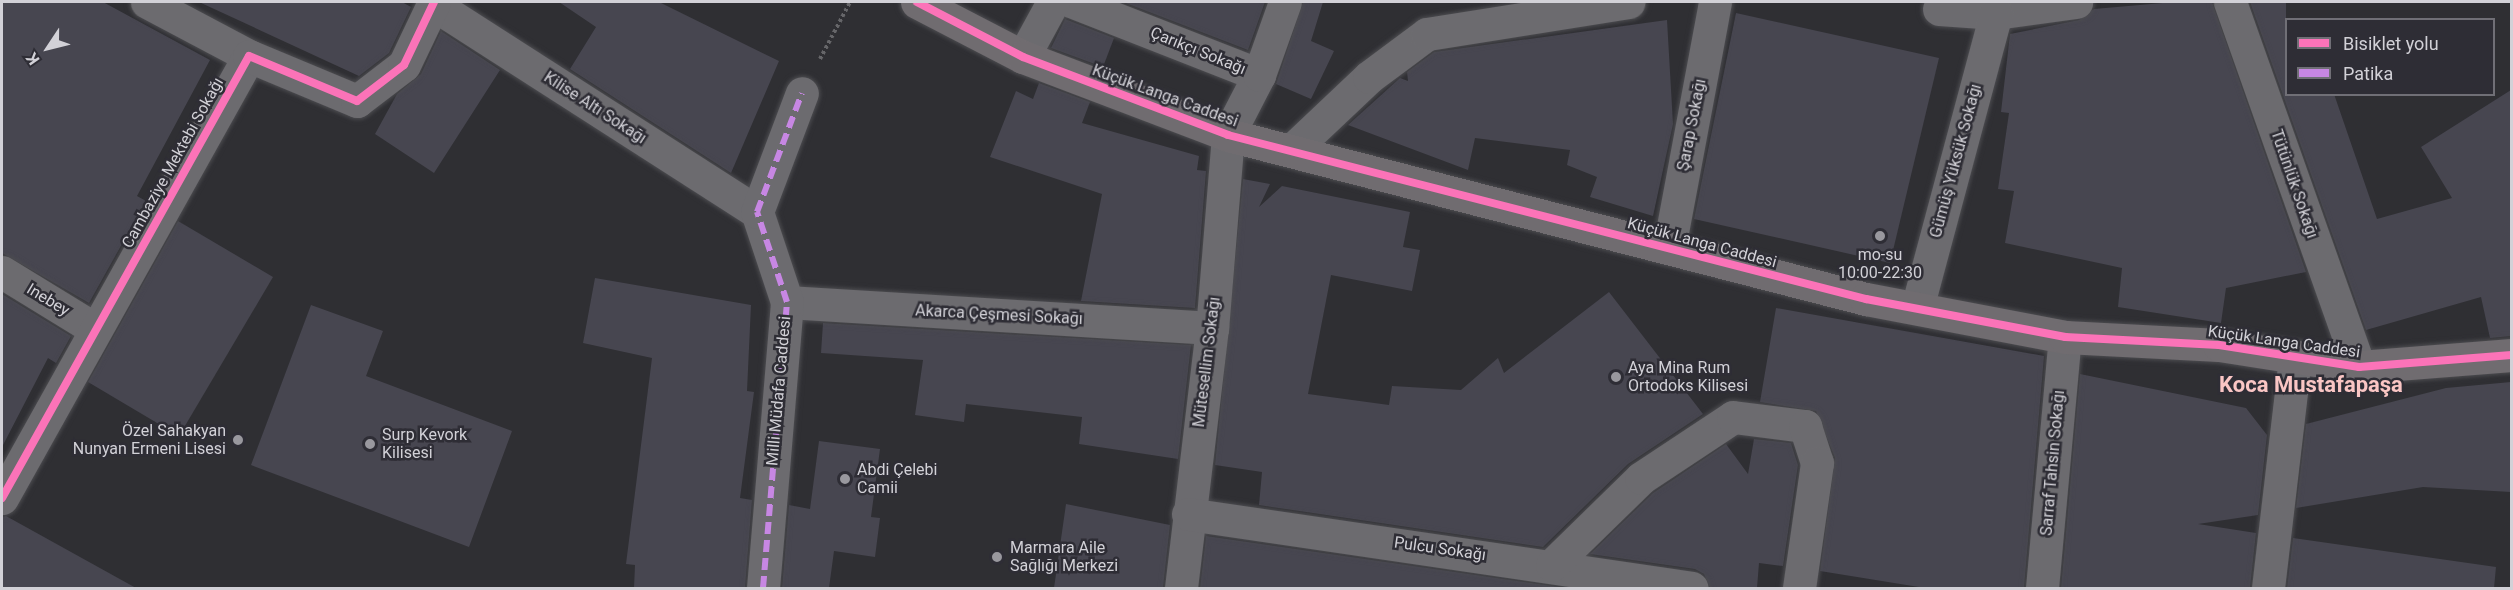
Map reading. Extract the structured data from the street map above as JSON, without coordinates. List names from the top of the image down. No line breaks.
{"streets":{"street":["Çarıkçı Sokağı","Küçük Langa Caddesi","Kilise Altı Sokağı","Şarap Sokağı","Gümüş Yüksük Sokağı","Cambaziye Mektebi Sokağı","Tütünlük Sokağı","Inebey","Akarca Çeşmesi Sokağı","Mütesellim Sokağı","Milli Müdafa Caddesi","Sarraf Tahsin Sokağı","Pulcu Sokağı"]},"crossings":[["Çarıkçı Sokağı","Küçük Langa Caddesi"],["Çarıkçı Sokağı","Mütesellim Sokağı"],["Küçük Langa Caddesi","Şarap Sokağı"],["Küçük Langa Caddesi","Gümüş Yüksük Sokağı"],["Küçük Langa Caddesi","Tütünlük Sokağı"],["Küçük Langa Caddesi","Mütesellim Sokağı"],["Küçük Langa Caddesi","Sarraf Tahsin Sokağı"],["Kilise Altı Sokağı","Milli Müdafa Caddesi"],["Cambaziye Mektebi Sokağı","Inebey"],["Akarca Çeşmesi Sokağı","Mütesellim Sokağı"],["Akarca Çeşmesi Sokağı","Milli Müdafa Caddesi"],["Mütesellim Sokağı","Pulcu Sokağı"]],"districts":["Koca Mustafapaşa"],"places":["mo-su 10:00-22:30","Aya Mina Rum Ortodoks Kilisesi","Özel Sahakyan Nunyan Ermeni Lisesi","Surp Kevork Kilisesi","Abdi Çelebi Camii","Marmara Aile Sağlığı Merkezi"],"legend":["Bisiklet yolu","Patika"],"north":"bottom left"}
